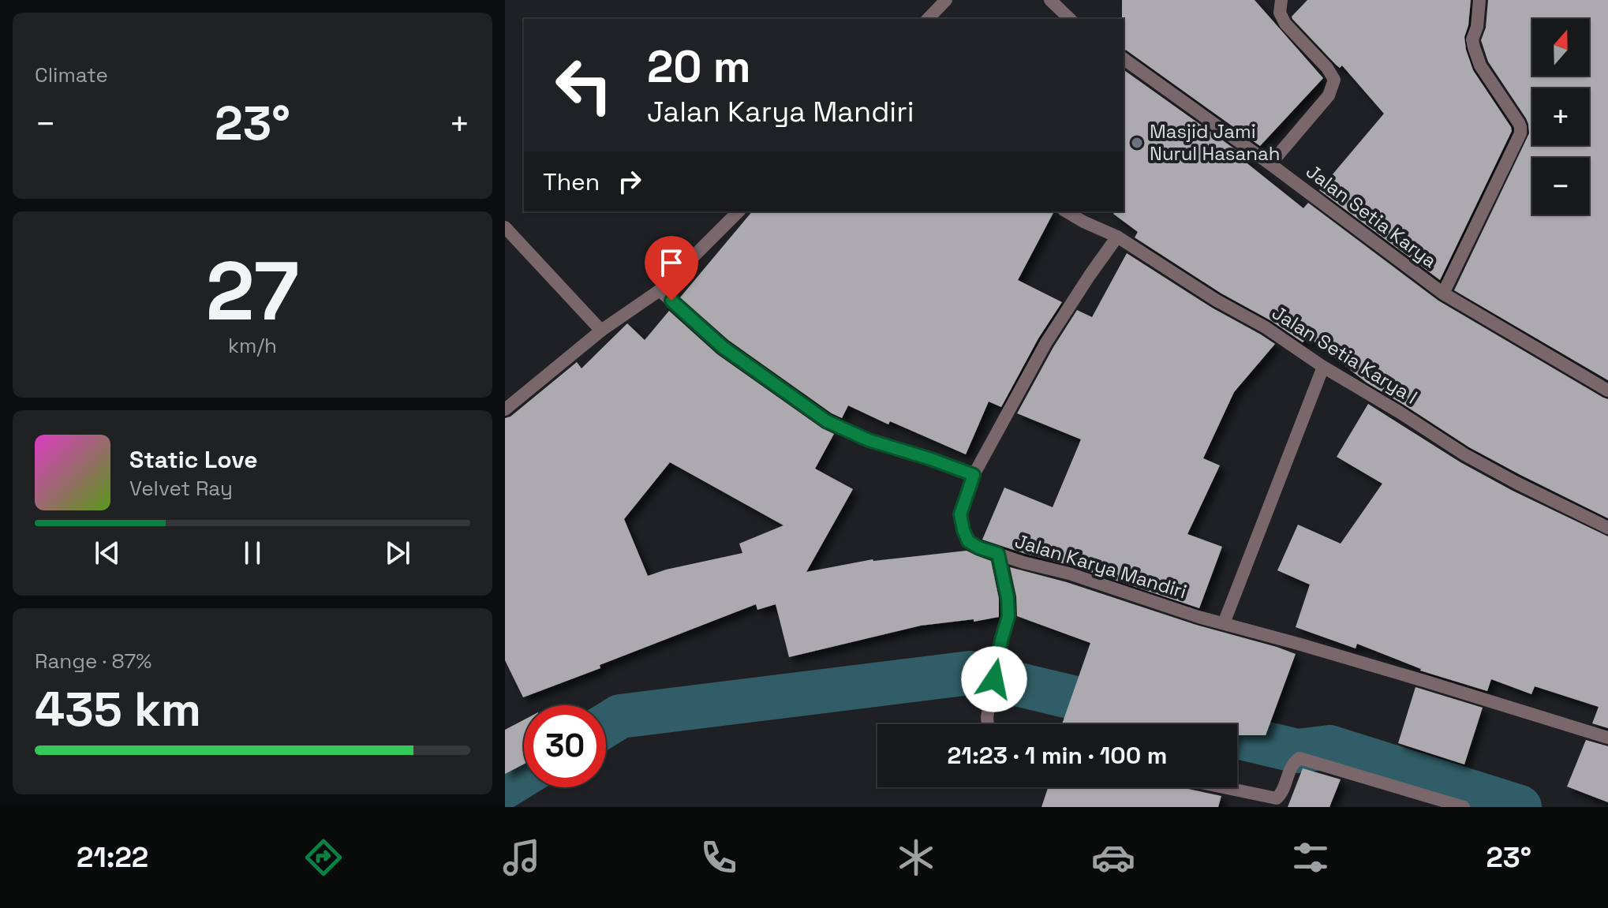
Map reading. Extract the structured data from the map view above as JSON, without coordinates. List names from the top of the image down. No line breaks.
{"streets":{"street":["Jalan Setia Karya","Jalan Setia Karya I","Jalan Karya Mandiri"]},"crossings":[["Jalan Setia Karya I","Jalan Karya Mandiri"]],"places":["Masjid Jami Nurul Hasanah"],"north":"top","page":{"tile":["Climate",["27","km/h"],["Range · 87%","435 km"]],"map_buttons":["+","−"],"turn":["20 m","Jalan Karya Mandiri"],"heat":["−","23°","+"],"then":"Then","song":["Static Love","Velvet Ray"],"limit":"30","trip":"21:23 · 1 min · 100 m","tabs":["21:22","23°"]}}
